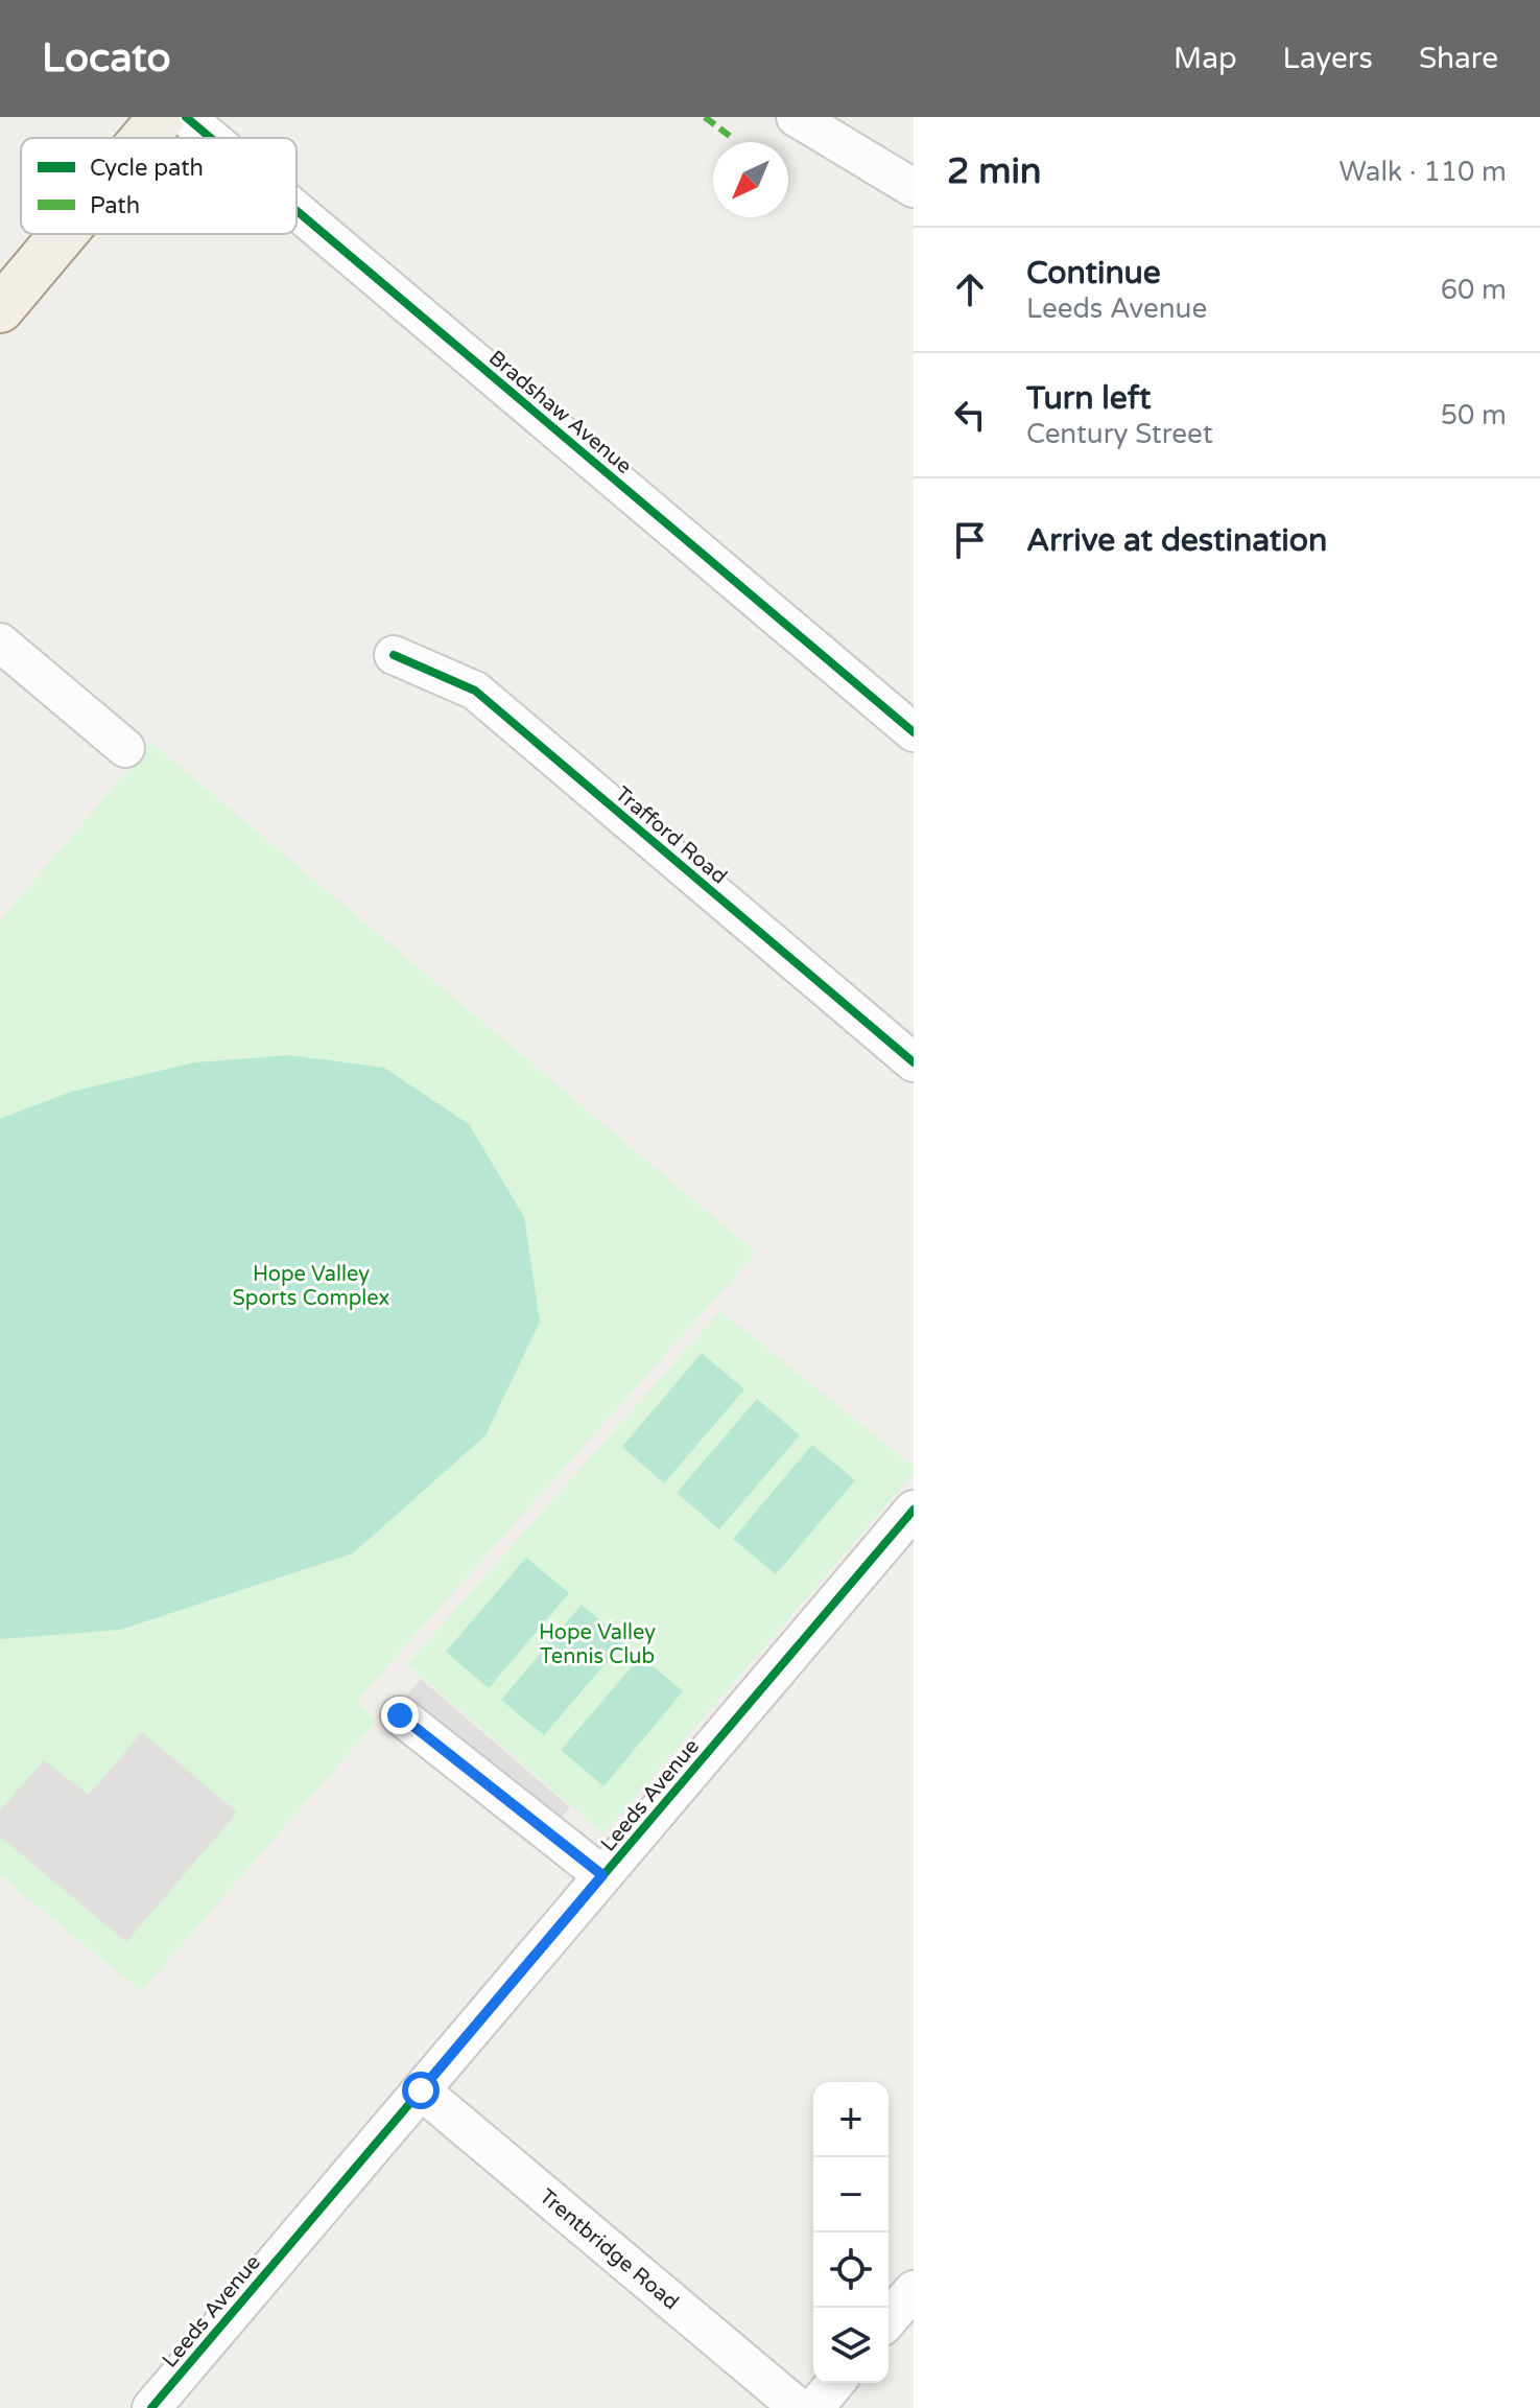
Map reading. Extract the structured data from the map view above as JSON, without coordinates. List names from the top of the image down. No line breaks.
{"streets":{"street":["Bradshaw Avenue","Trafford Road","Leeds Avenue","Trentbridge Road"]},"crossings":[["Leeds Avenue","Trentbridge Road"]],"parks":["Hope Valley Sports Complex","Hope Valley Tennis Club"],"legend":["Cycle path","Path"],"north":"bottom left","page":{"header":"Locato","nav":["Map","Layers","Share"],"heading":["2 min","Walk · 110 m"],"list":[["Continue","Leeds Avenue","60 m"],["Turn left","Century Street","50 m"],"Arrive at destination"],"map_buttons":["+","−"]}}
